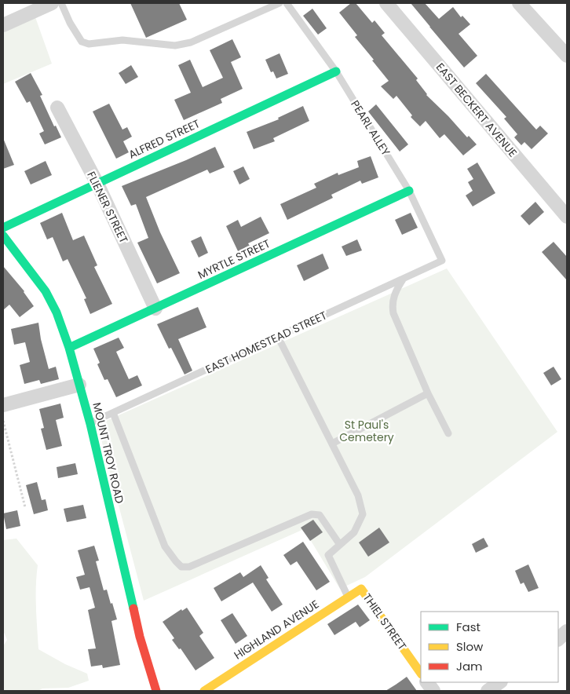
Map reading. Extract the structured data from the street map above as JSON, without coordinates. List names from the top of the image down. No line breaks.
{"streets":{"street":["EAST BECKERT AVENUE","ALFRED STREET","FLIENER STREET","MYRTLE STREET","MOUNT TROY ROAD","THIEL STREET","HIGHLAND AVENUE"],"lane":["PEARL ALLEY","EAST HOMESTEAD STREET"]},"crossings":[["PEARL ALLEY","ALFRED STREET"],["PEARL ALLEY","MYRTLE STREET"],["PEARL ALLEY","EAST HOMESTEAD STREET"],["ALFRED STREET","FLIENER STREET"],["FLIENER STREET","MYRTLE STREET"],["MYRTLE STREET","MOUNT TROY ROAD"],["EAST HOMESTEAD STREET","MOUNT TROY ROAD"],["THIEL STREET","HIGHLAND AVENUE"]],"parks":["St Paul's Cemetery"],"legend":["Fast","Slow","Jam"]}
